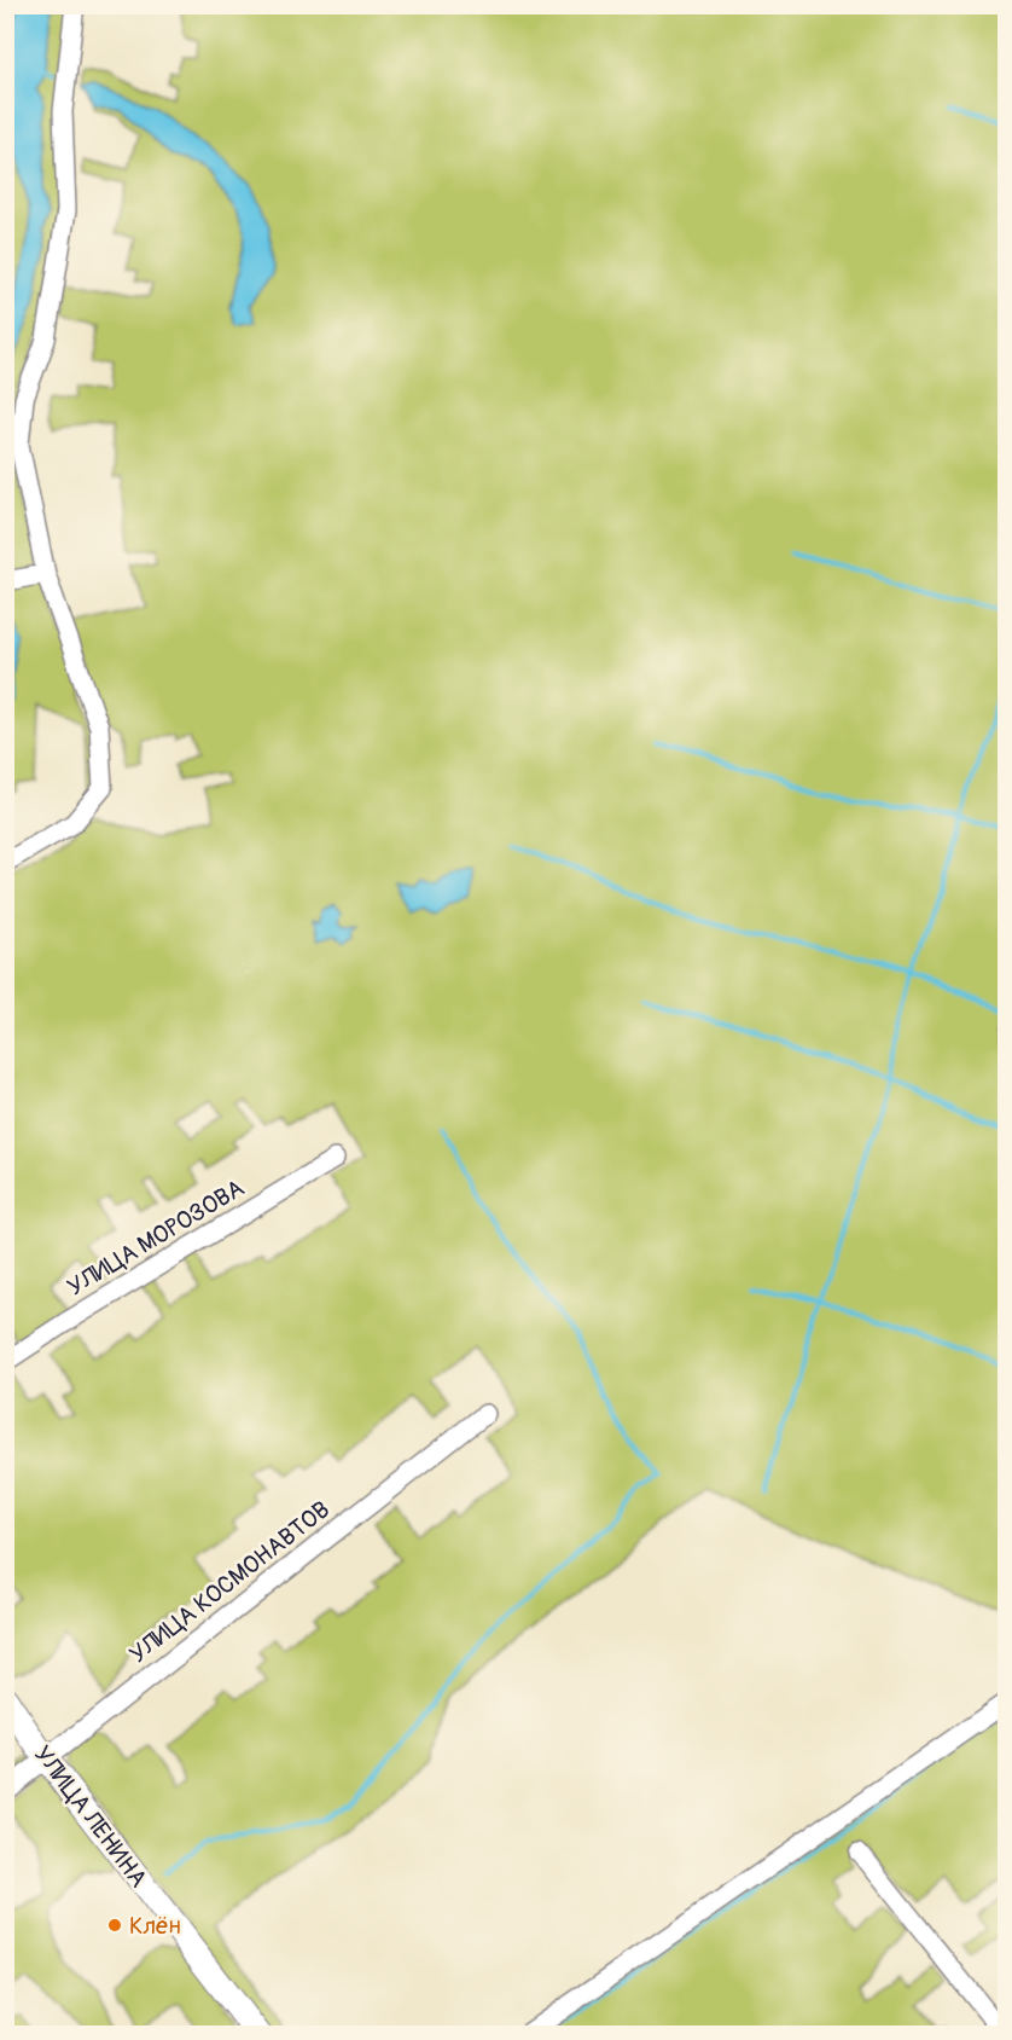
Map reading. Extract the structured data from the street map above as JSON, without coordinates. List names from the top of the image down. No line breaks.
{"streets":{"street":["УЛИЦА МОРОЗОВА","УЛИЦА КОСМОНАВТОВ","УЛИЦА ЛЕНИНА"]},"crossings":[["УЛИЦА КОСМОНАВТОВ","УЛИЦА ЛЕНИНА"]],"places":["Клён"]}
